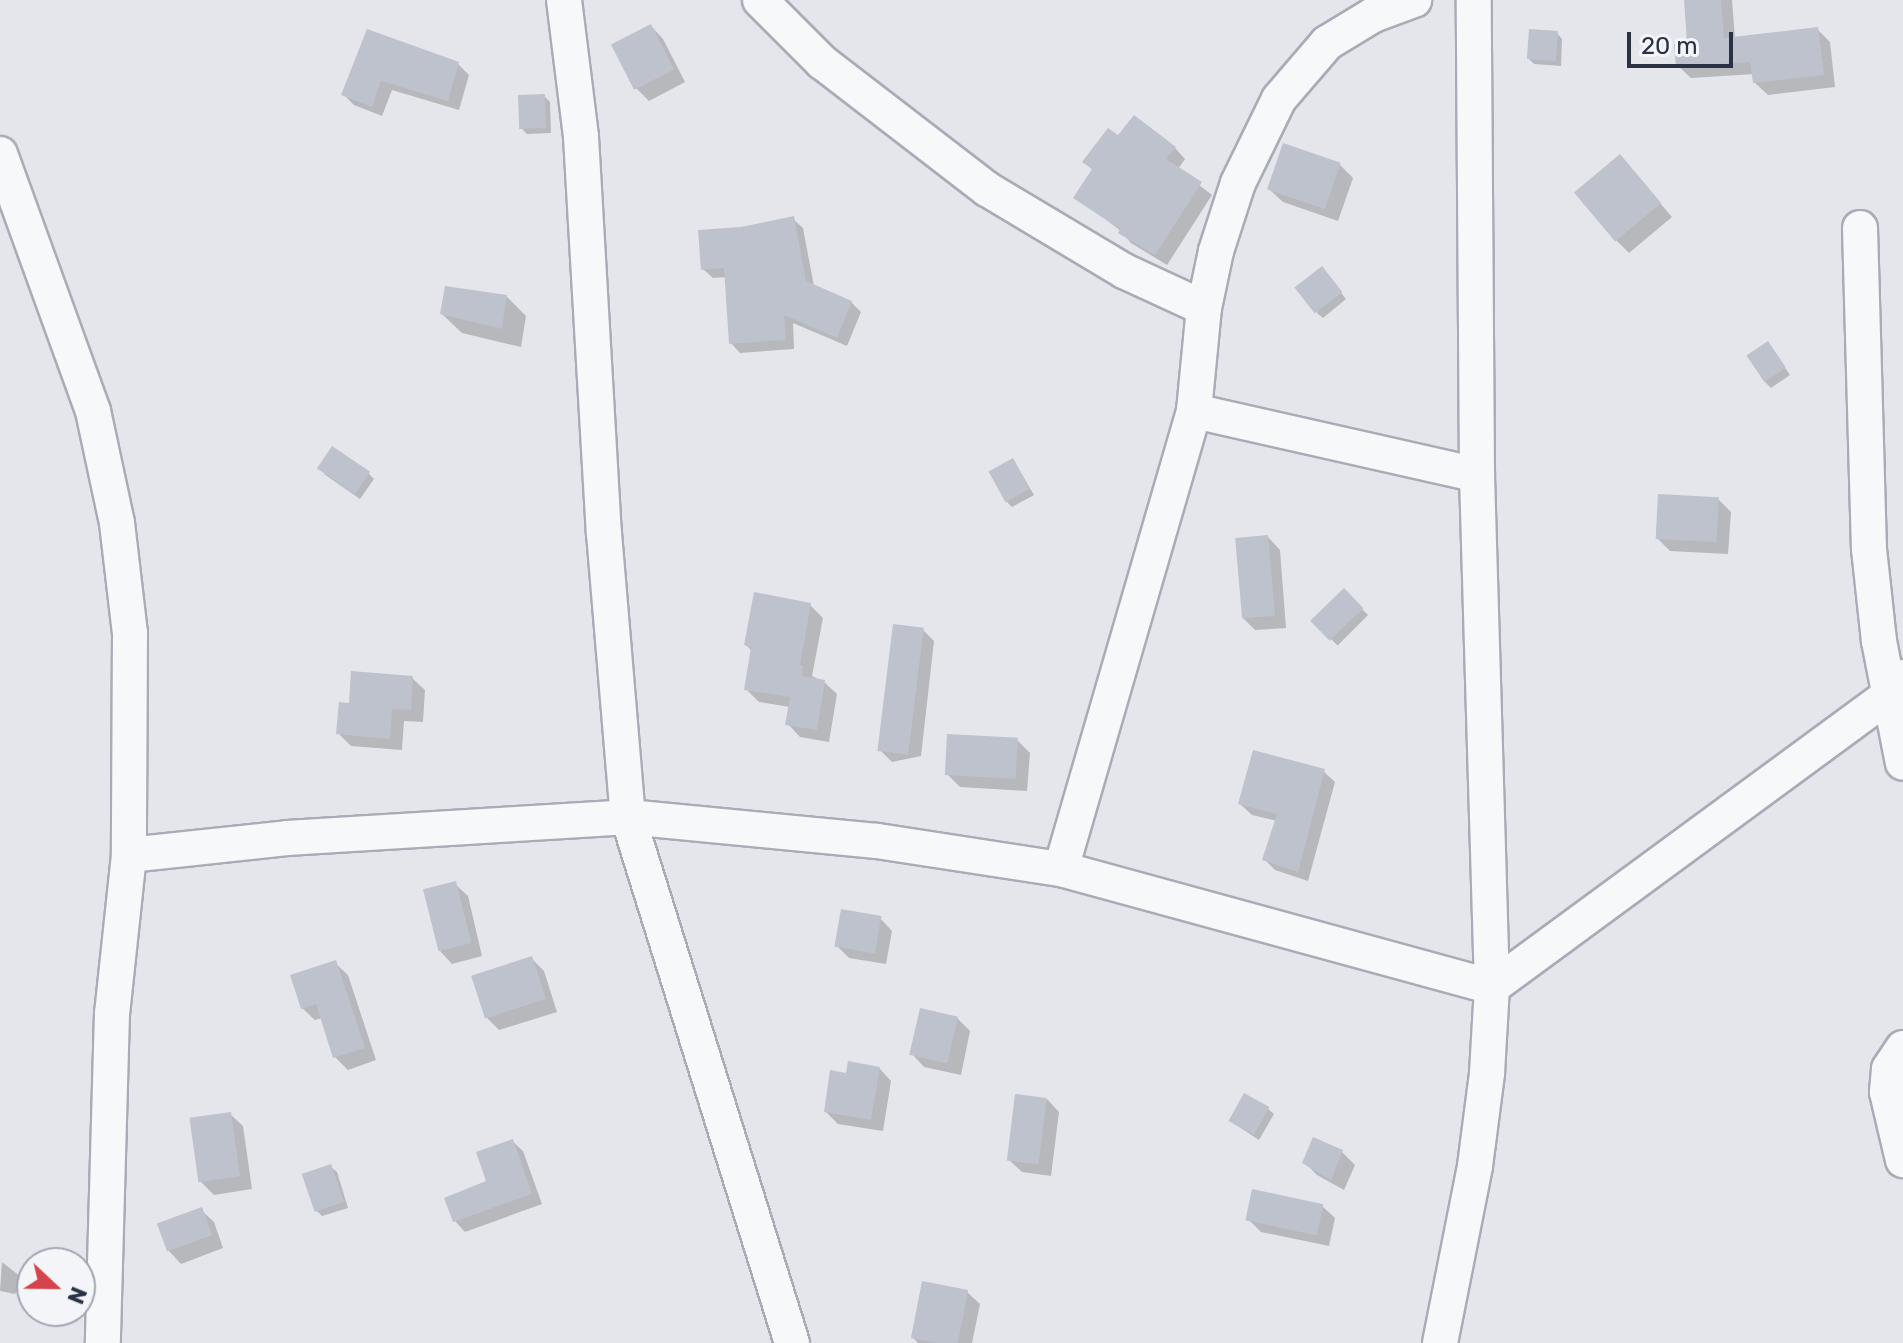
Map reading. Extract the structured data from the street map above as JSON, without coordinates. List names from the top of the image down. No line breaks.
{"scale_bar":"20 m","north":"right"}
